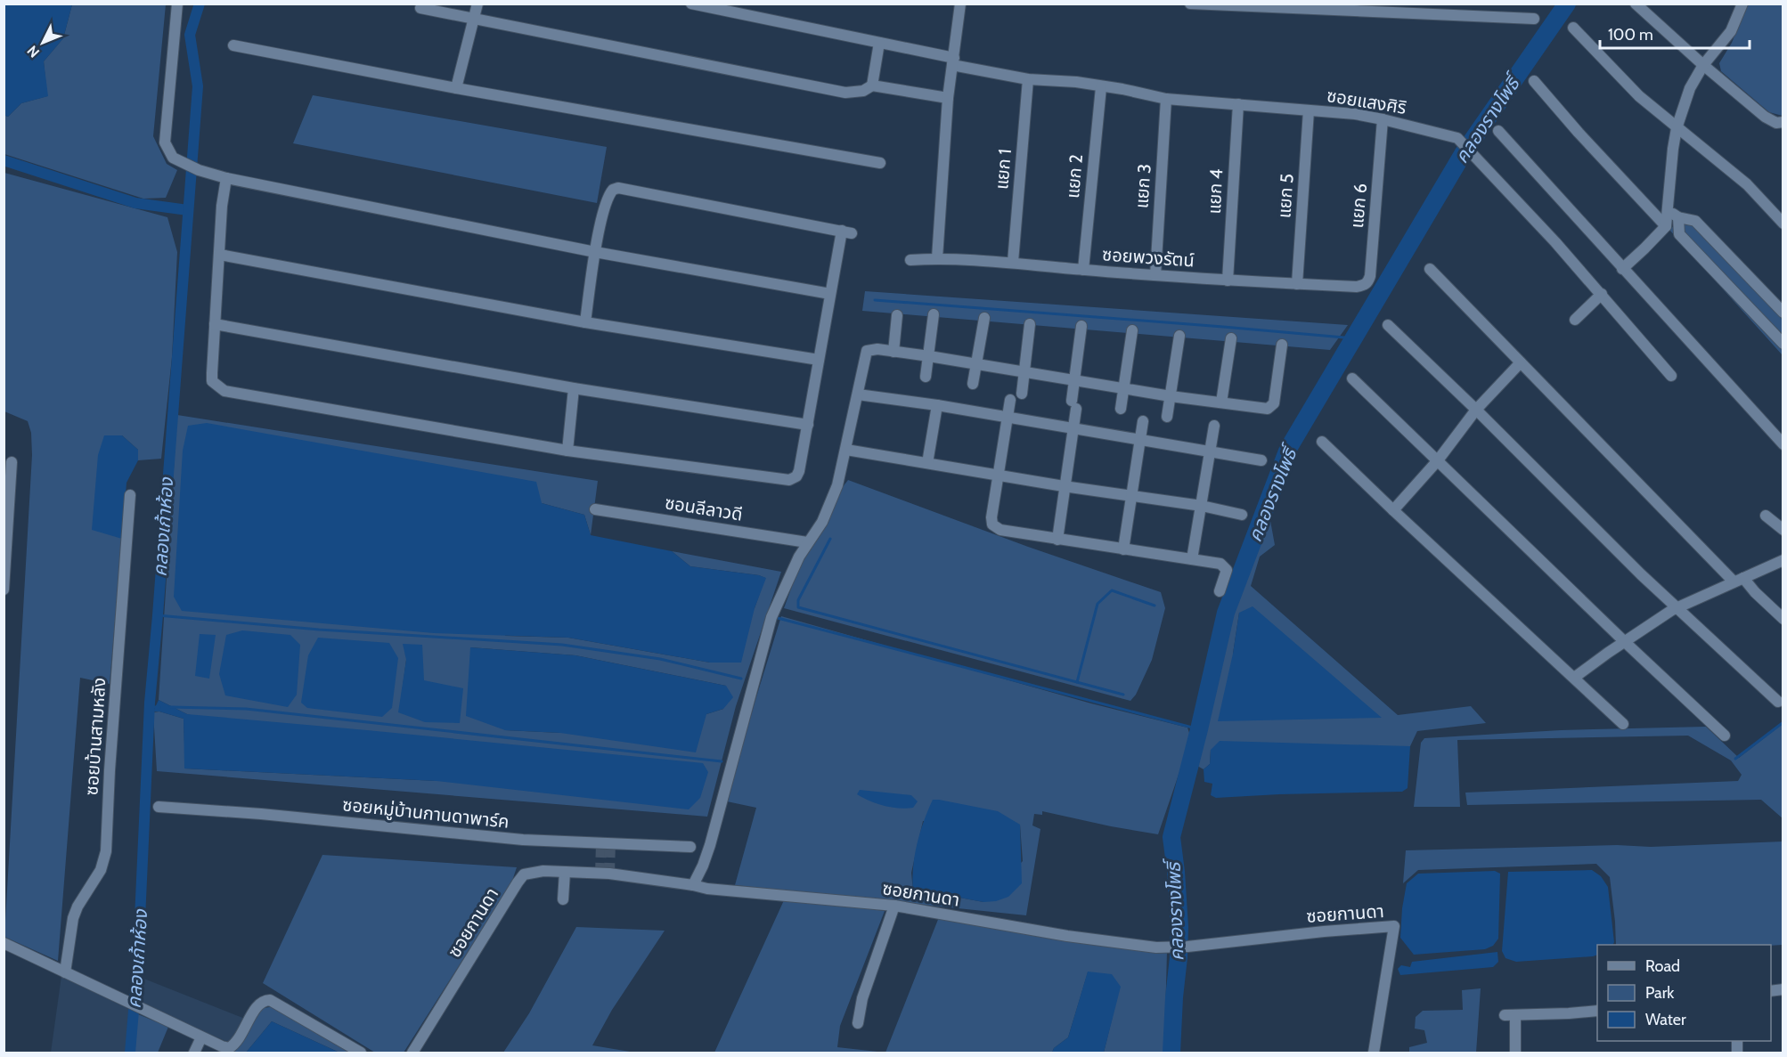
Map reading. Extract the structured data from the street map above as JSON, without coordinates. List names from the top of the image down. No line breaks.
{"streets":{"street":["ซอยแสงศิริ","แยก 1","แยก 2","แยก 3","แยก 4","แยก 5","แยก 6","ซอยพวงรัตน์","ซอนลีลาวดี","ซอยบ้านสามหลัง","ซอยหมู่บ้านกานดาพาร์ค","ซอยกานดา"]},"crossings":[["ซอยแสงศิริ","แยก 1"],["ซอยแสงศิริ","แยก 2"],["ซอยแสงศิริ","แยก 3"],["ซอยแสงศิริ","แยก 4"],["ซอยแสงศิริ","แยก 5"],["ซอยแสงศิริ","แยก 6"],["แยก 1","ซอยพวงรัตน์"],["แยก 2","ซอยพวงรัตน์"],["แยก 3","ซอยพวงรัตน์"],["แยก 4","ซอยพวงรัตน์"],["แยก 5","ซอยพวงรัตน์"],["แยก 6","ซอยพวงรัตน์"]],"water":["คลองรางโพธิ์","คลองเก้าห้อง"],"legend":["Road","Park","Water"],"scale_bar":"100 m","north":"bottom left"}
